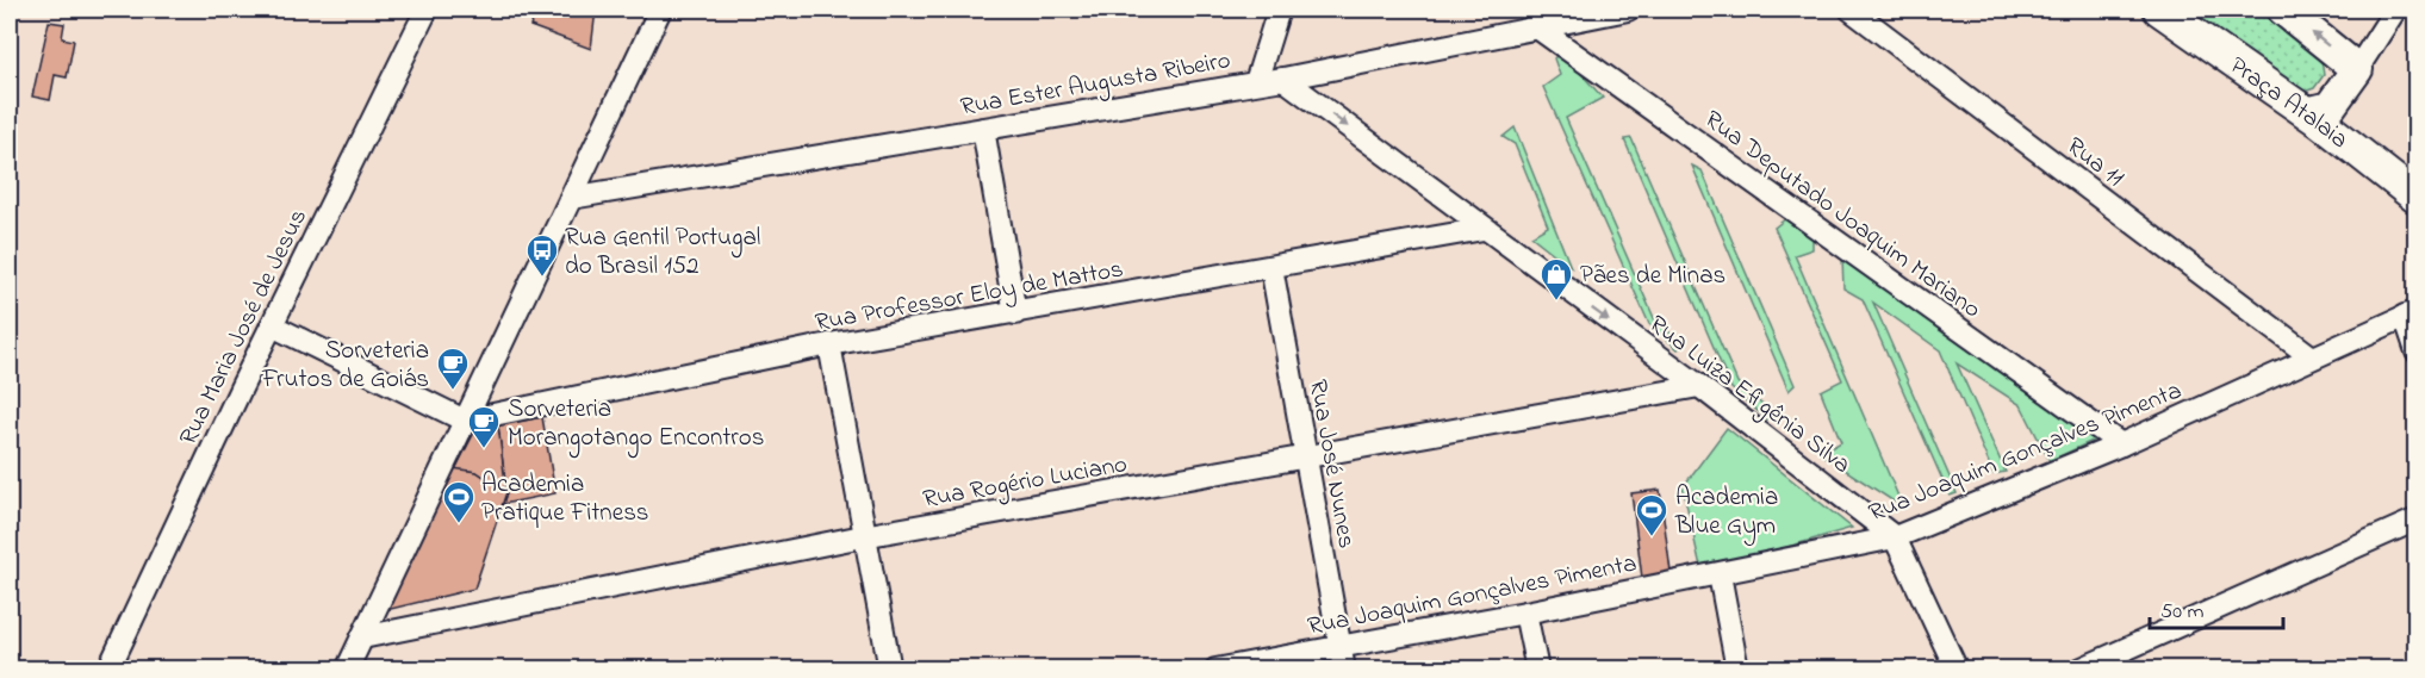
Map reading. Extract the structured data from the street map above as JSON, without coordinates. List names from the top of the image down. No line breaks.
{"streets":{"street":["Rua Ester Augusta Ribeiro","Praça Atalaia","Rua 11","Rua Deputado Joaquim Mariano","Rua Professor Eloy de Mattos","Rua Maria José de Jesus","Rua Luiza Efigênia Silva","Rua Joaquim Gonçalves Pimenta","Rua José Nunes","Rua Rogério Luciano"]},"crossings":[["Rua Ester Augusta Ribeiro","Rua Deputado Joaquim Mariano"],["Rua Ester Augusta Ribeiro","Rua Luiza Efigênia Silva"],["Rua 11","Rua Joaquim Gonçalves Pimenta"],["Rua Deputado Joaquim Mariano","Rua Joaquim Gonçalves Pimenta"],["Rua Professor Eloy de Mattos","Rua Luiza Efigênia Silva"],["Rua Professor Eloy de Mattos","Rua José Nunes"],["Rua Luiza Efigênia Silva","Rua Joaquim Gonçalves Pimenta"],["Rua Luiza Efigênia Silva","Rua Rogério Luciano"],["Rua Joaquim Gonçalves Pimenta","Rua José Nunes"],["Rua José Nunes","Rua Rogério Luciano"]],"one_way":["Rua Luiza Efigênia Silva"],"places":{"bus stop":["Rua Gentil Portugal do Brasil 152"],"shop":["Pães de Minas"],"cafe":["Sorveteria Frutos de Goiás","Sorveteria Morangotango Encontros"],"sports":["Academia Pratique Fitness","Academia Blue Gym"]},"scale_bar":"50 m"}
